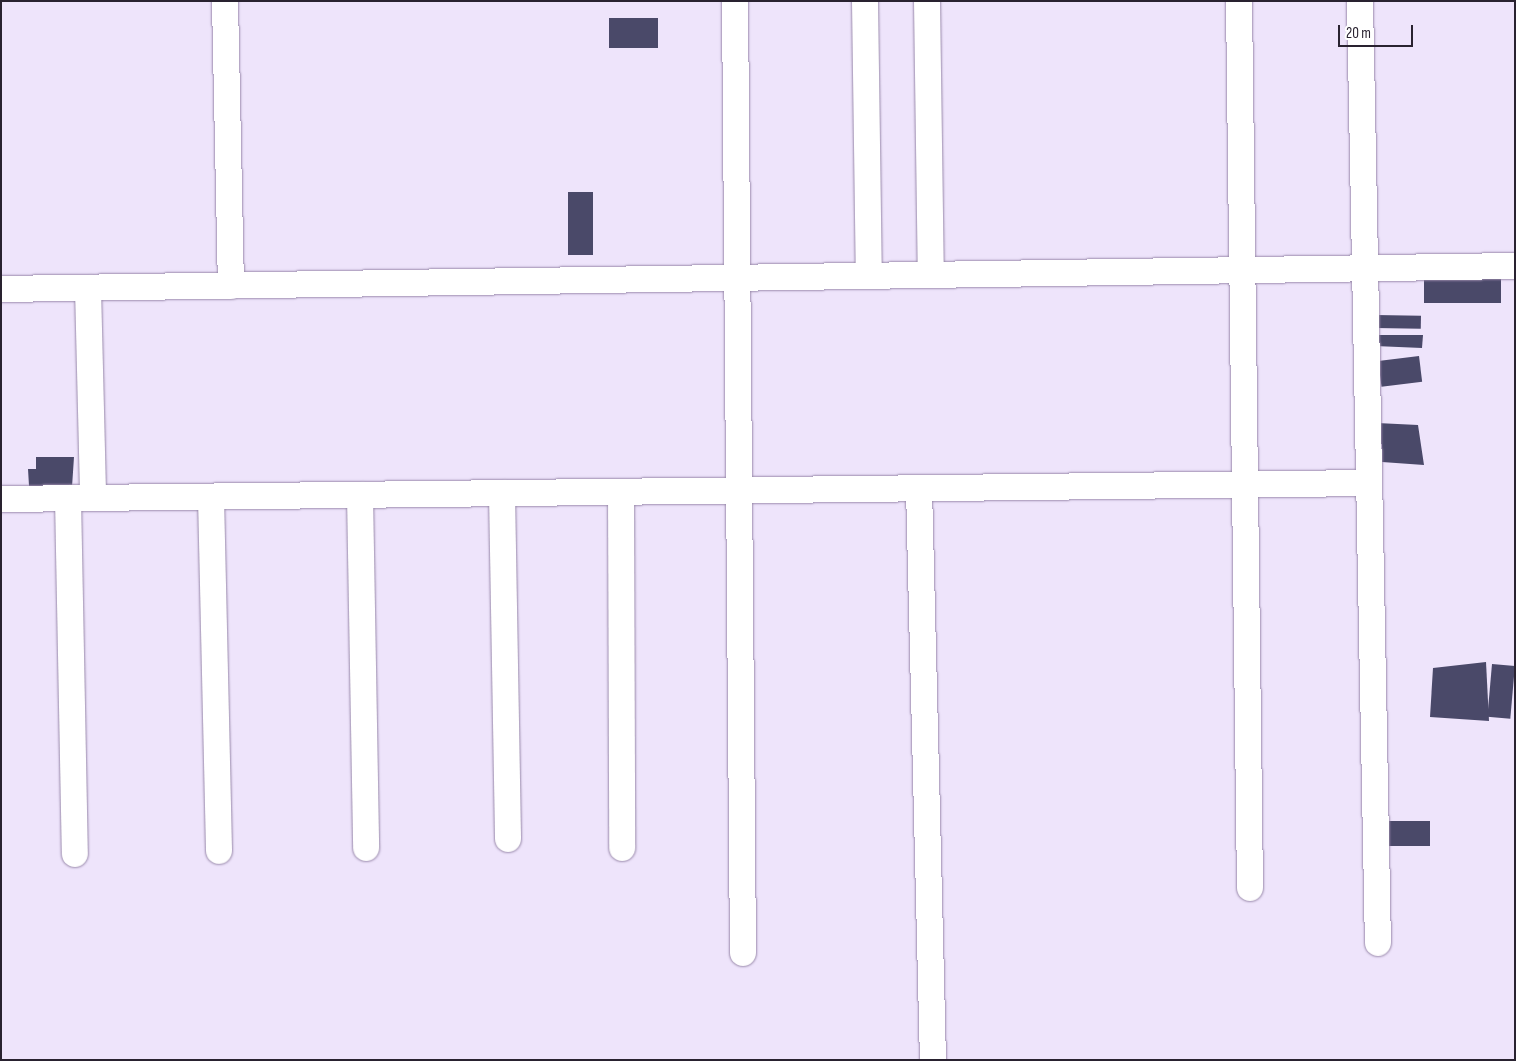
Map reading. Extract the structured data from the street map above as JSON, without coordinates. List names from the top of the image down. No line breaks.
{"scale_bar":"20 m"}
